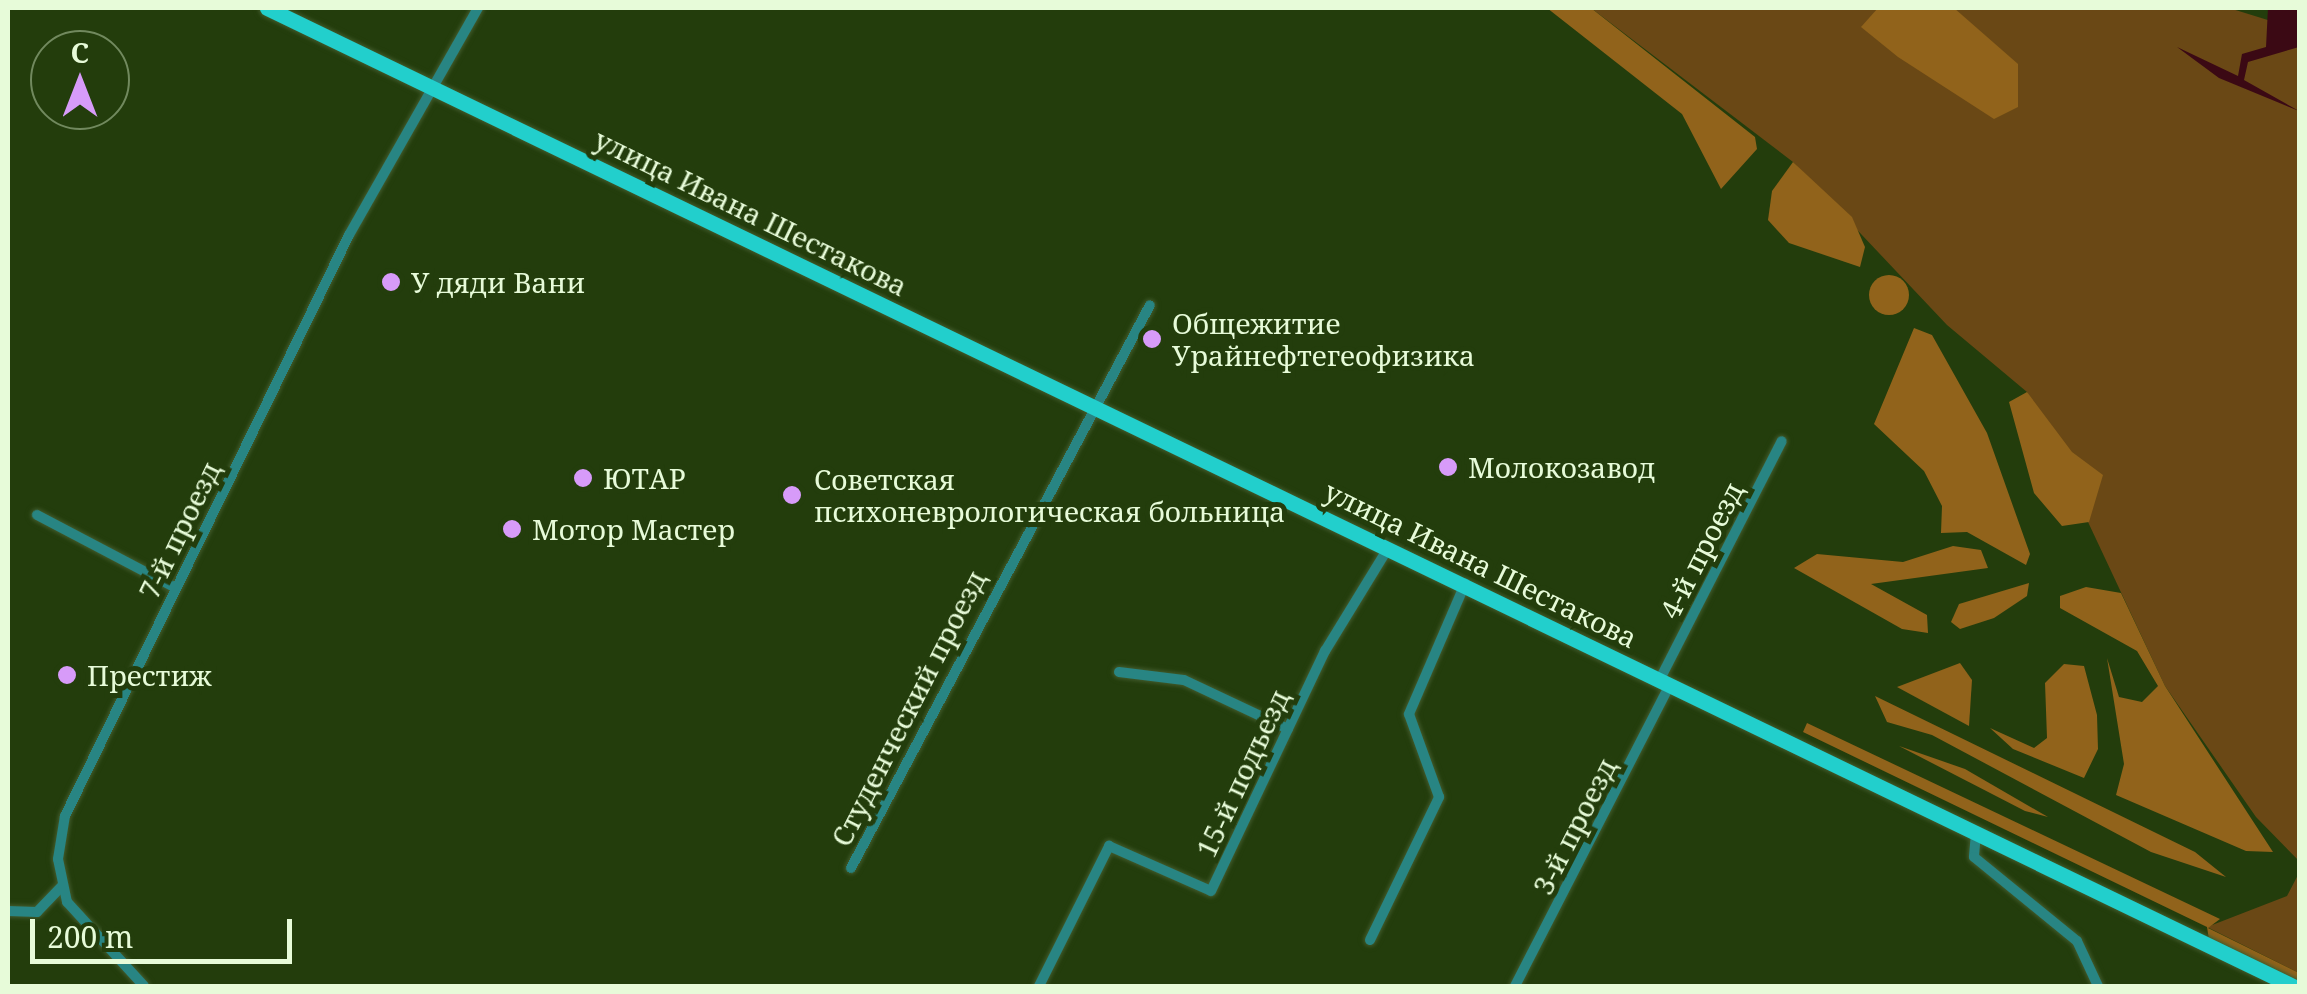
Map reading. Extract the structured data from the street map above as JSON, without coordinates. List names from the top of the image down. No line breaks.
{"streets":{"main road":["улица Ивана Шестакова"],"street":["7-й проезд","4-й проезд","Студенческий проезд","15-й подъезд","3-й проезд"]},"crossings":[["улица Ивана Шестакова","7-й проезд"],["улица Ивана Шестакова","4-й проезд"],["улица Ивана Шестакова","Студенческий проезд"],["улица Ивана Шестакова","15-й подъезд"],["улица Ивана Шестакова","3-й проезд"],["4-й проезд","3-й проезд"]],"places":["У дяди Вани","Общежитие Урайнефтегеофизика","Молокозавод","ЮТАР","Советская психоневрологическая больница","Мотор Мастер","Престиж"],"scale_bar":"200 m","north":"top"}
